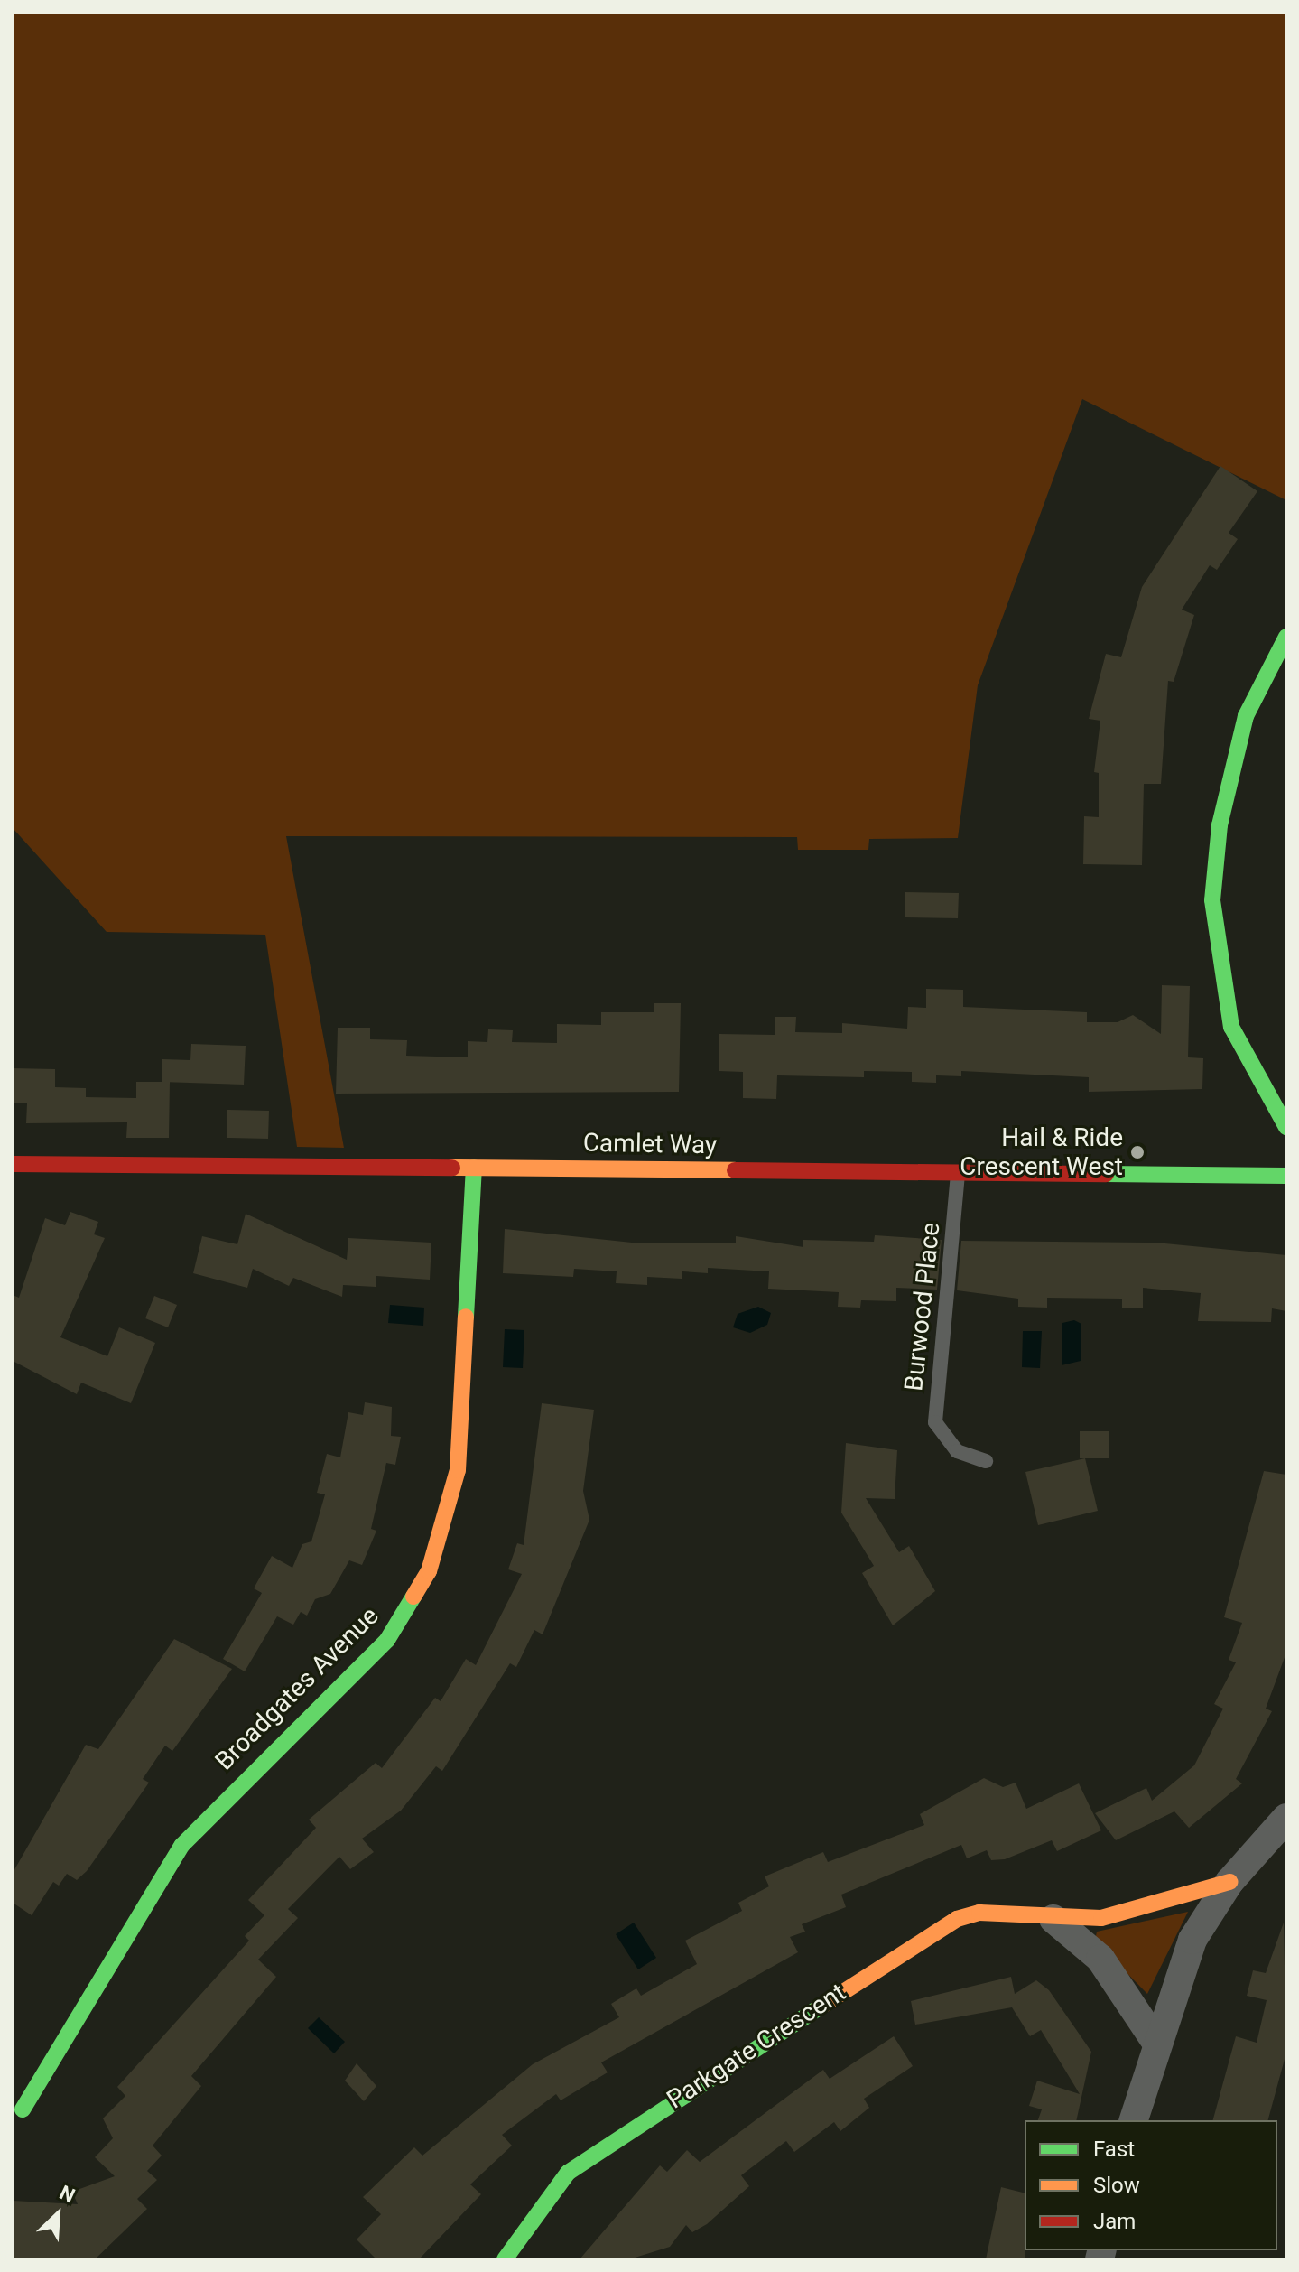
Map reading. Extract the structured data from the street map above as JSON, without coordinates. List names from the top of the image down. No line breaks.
{"streets":{"street":["Camlet Way","Broadgates Avenue","Parkgate Crescent"],"lane":["Burwood Place"]},"crossings":[["Camlet Way","Burwood Place"],["Camlet Way","Broadgates Avenue"]],"places":["Hail & Ride Crescent West"],"legend":["Fast","Slow","Jam"],"north":"top right"}
